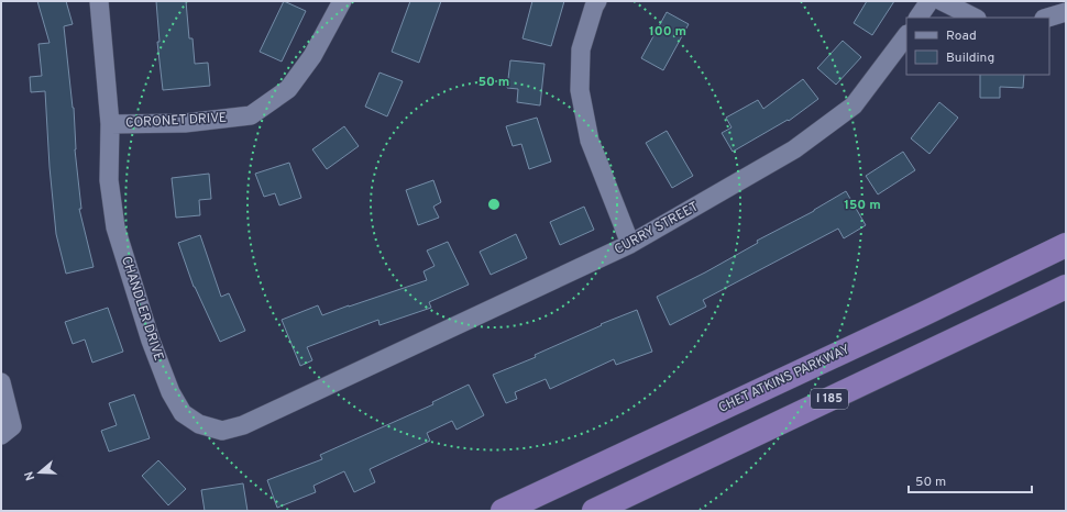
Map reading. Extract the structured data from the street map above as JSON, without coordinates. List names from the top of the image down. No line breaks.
{"streets":{"highway":["CHET ATKINS PARKWAY","I 185"],"street":["CORONET DRIVE","CURRY STREET","CHANDLER DRIVE"]},"crossings":[["CORONET DRIVE","CHANDLER DRIVE"],["CURRY STREET","CHANDLER DRIVE"]],"legend":["Road","Building"],"scale_bar":"50 m","north":"left","rings":["100 m","50 m","150 m"]}
